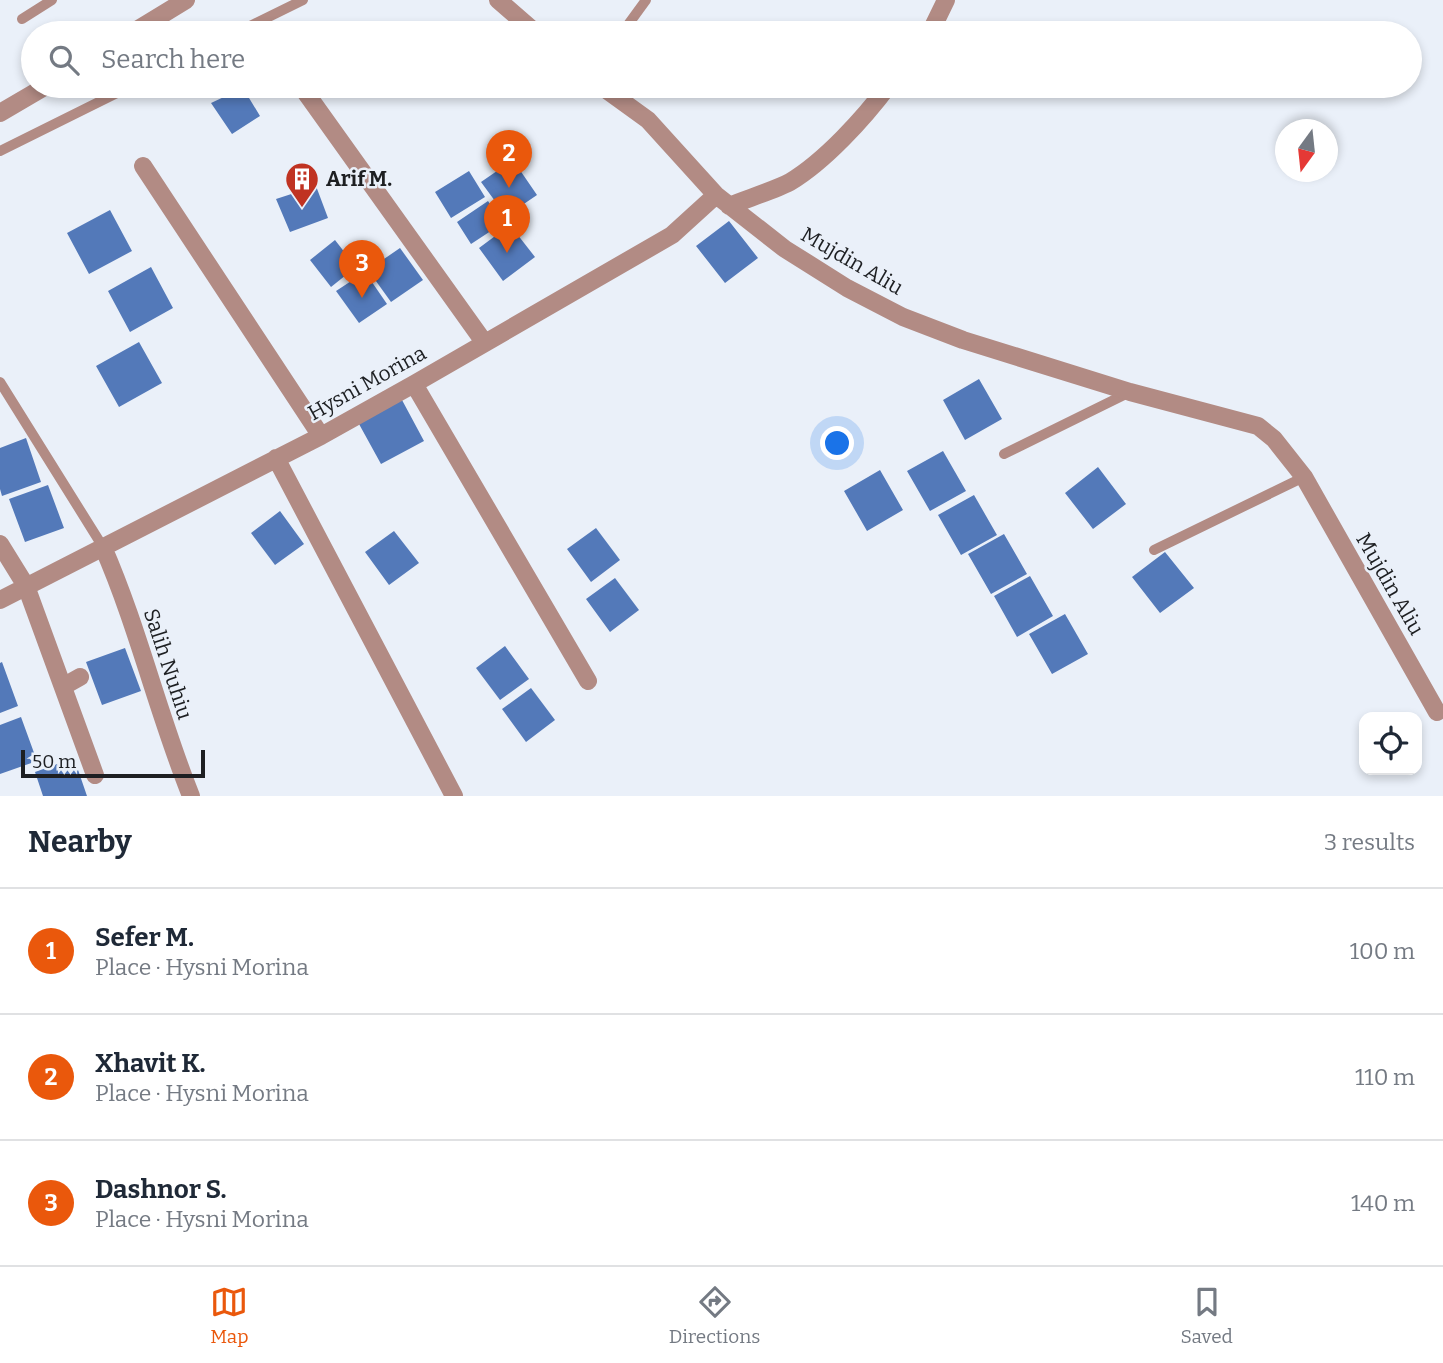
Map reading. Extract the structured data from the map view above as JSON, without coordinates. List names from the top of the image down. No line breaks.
{"streets":{"street":["Mujdin Aliu","Hysni Morina","Salih Nuhiu"]},"crossings":[["Mujdin Aliu","Hysni Morina"],["Hysni Morina","Salih Nuhiu"]],"places":{"building":["Arif M."]},"scale_bar":"50 m","north":"bottom","page":{"search":"Search here","pins":["2","1","3"],"scale":"50 m","heading":["Nearby","3 results"],"list":[{"mark":"1","name":"Sefer M.","note":"Place · Hysni Morina","value":"100 m"},{"mark":"2","name":"Xhavit K.","note":"Place · Hysni Morina","value":"110 m"},{"mark":"3","name":"Dashnor S.","note":"Place · Hysni Morina","value":"140 m"}],"nav":["Map","Directions","Saved"]}}
